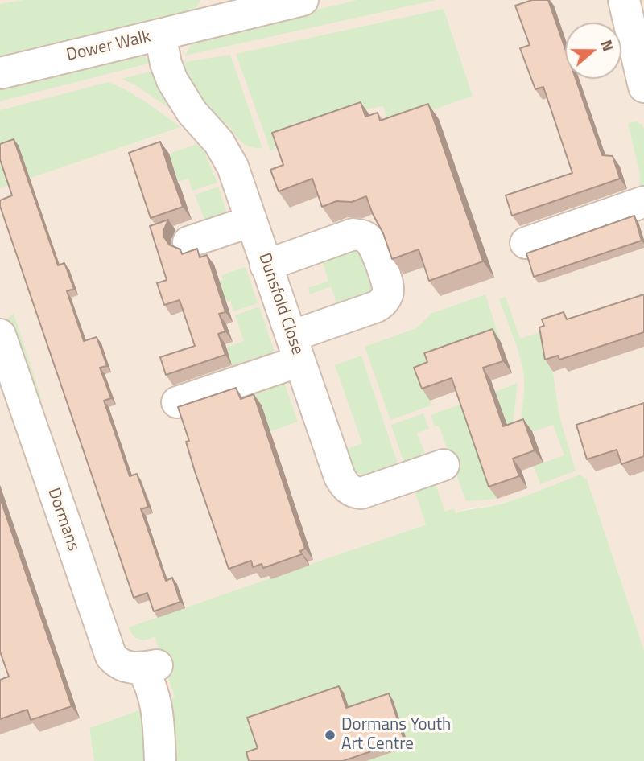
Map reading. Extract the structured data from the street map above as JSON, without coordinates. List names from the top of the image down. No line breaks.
{"streets":{"street":["Dower Walk","Dunsfold Close","Dormans"]},"crossings":[["Dower Walk","Dunsfold Close"]],"places":["Dormans Youth Art Centre"],"north":"right"}
